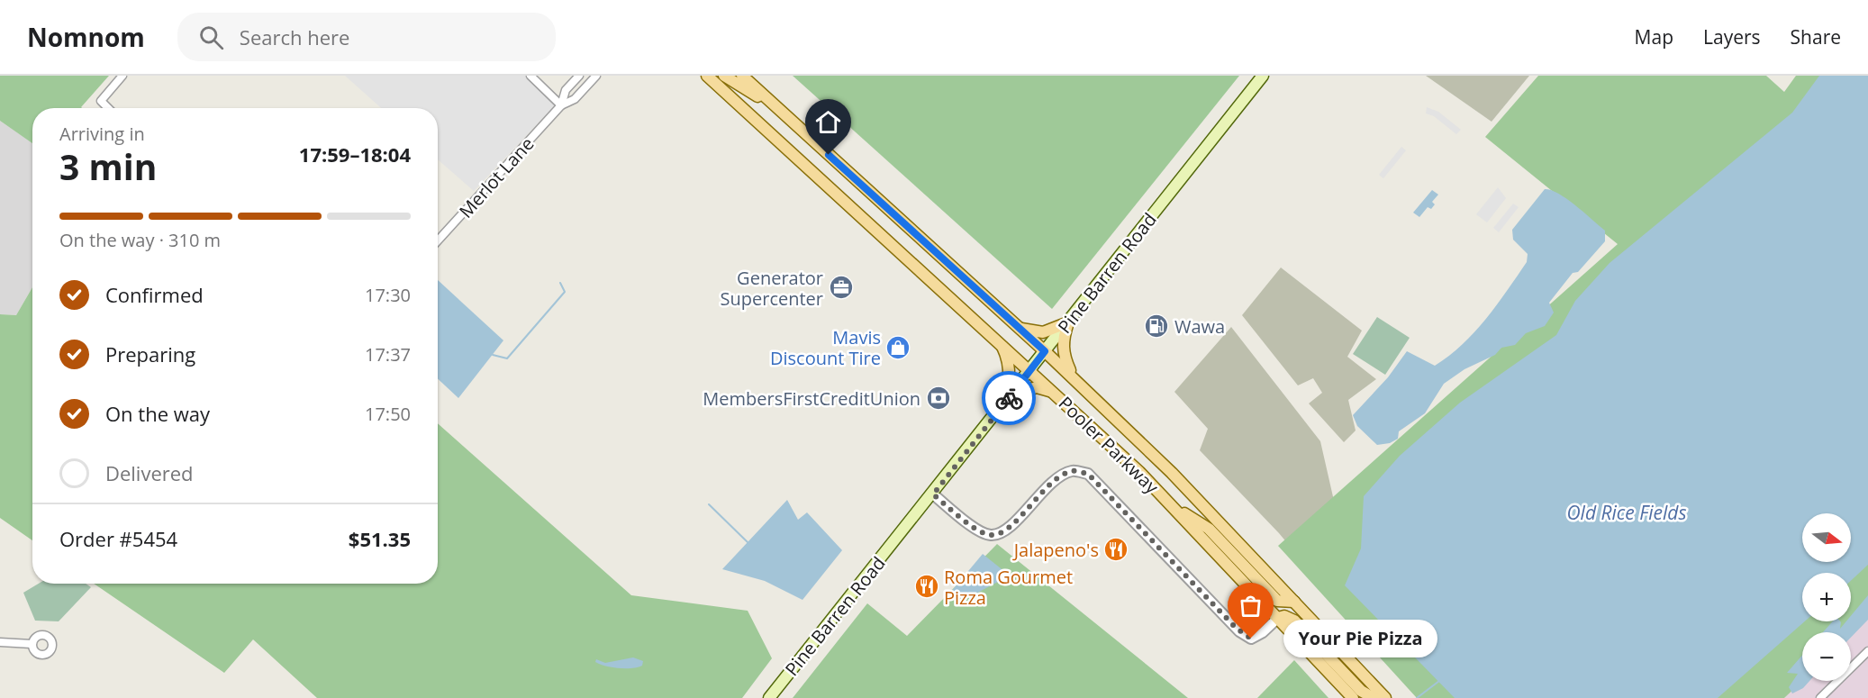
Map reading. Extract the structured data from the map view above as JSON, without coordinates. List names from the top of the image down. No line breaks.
{"streets":{"main road":["Pine Barren Road","Pooler Parkway"],"street":["Merlot Lane"]},"crossings":[["Pine Barren Road","Pooler Parkway"]],"water":["Old Rice Fields"],"places":{"office":["Generator Supercenter"],"fuel station":["Wawa"],"shop":["Mavis Discount Tire"],"bank":["MembersFirstCreditUnion"],"restaurant":["Jalapeno's","Roma Gourmet Pizza"],"other":["Your Pie Pizza"]},"north":"right","page":{"header":"Nomnom","search":"Search here","nav":["Map","Layers","Share"],"heading":["3 min","Arriving in","17:59–18:04"],"panel":["Order #5454","$51.35"],"bar":"On the way · 310 m","list":[["Confirmed","17:30"],["Preparing","17:37"],["On the way","17:50"],"Delivered"],"map_buttons":["+","−"],"bubble":"Your Pie Pizza"}}
